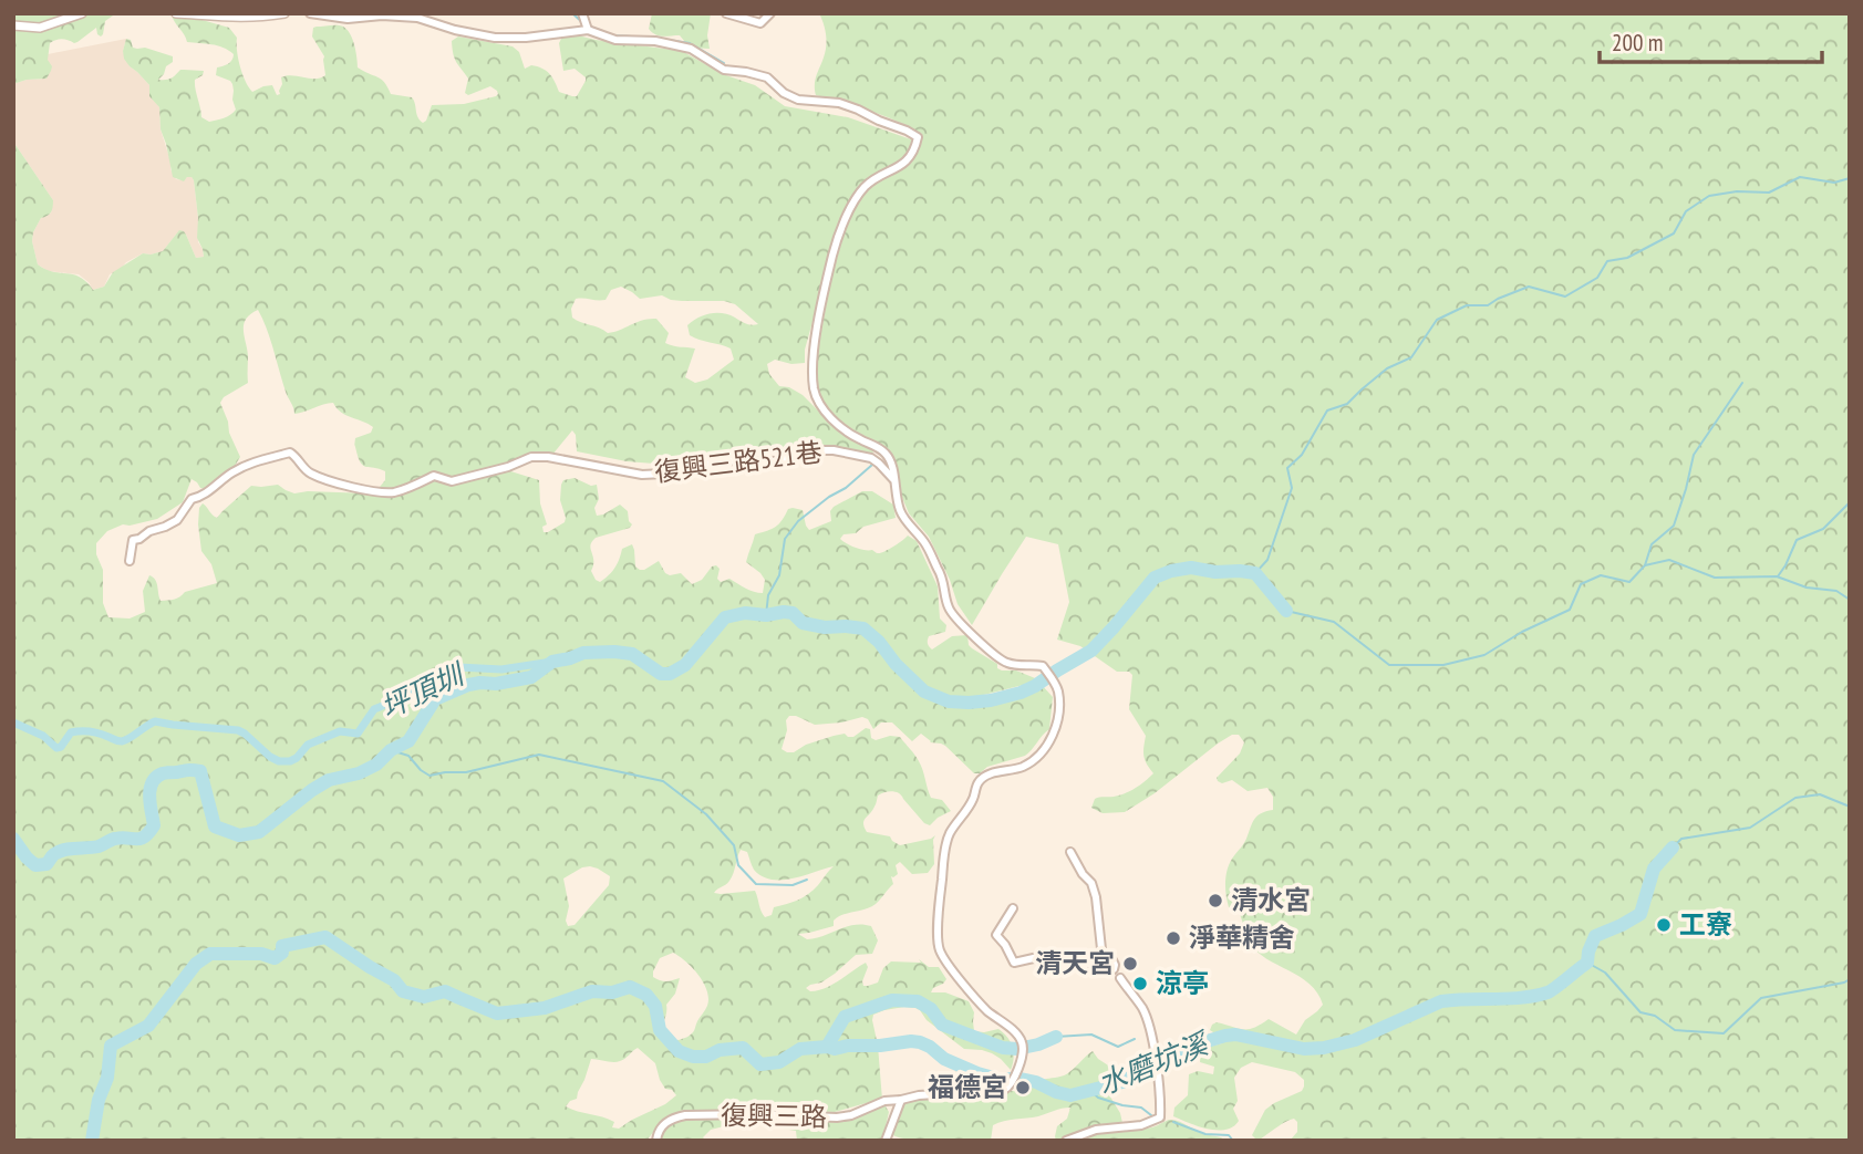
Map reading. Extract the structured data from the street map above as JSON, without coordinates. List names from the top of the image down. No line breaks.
{"streets":{"street":["復興三路521巷","復興三路"]},"crossings":[["復興三路521巷","復興三路"]],"water":["坪頂圳","水磨坑溪"],"places":["清水宮","工寮","淨華精舍","清天宮","涼亭","福德宮"],"scale_bar":"200 m"}
